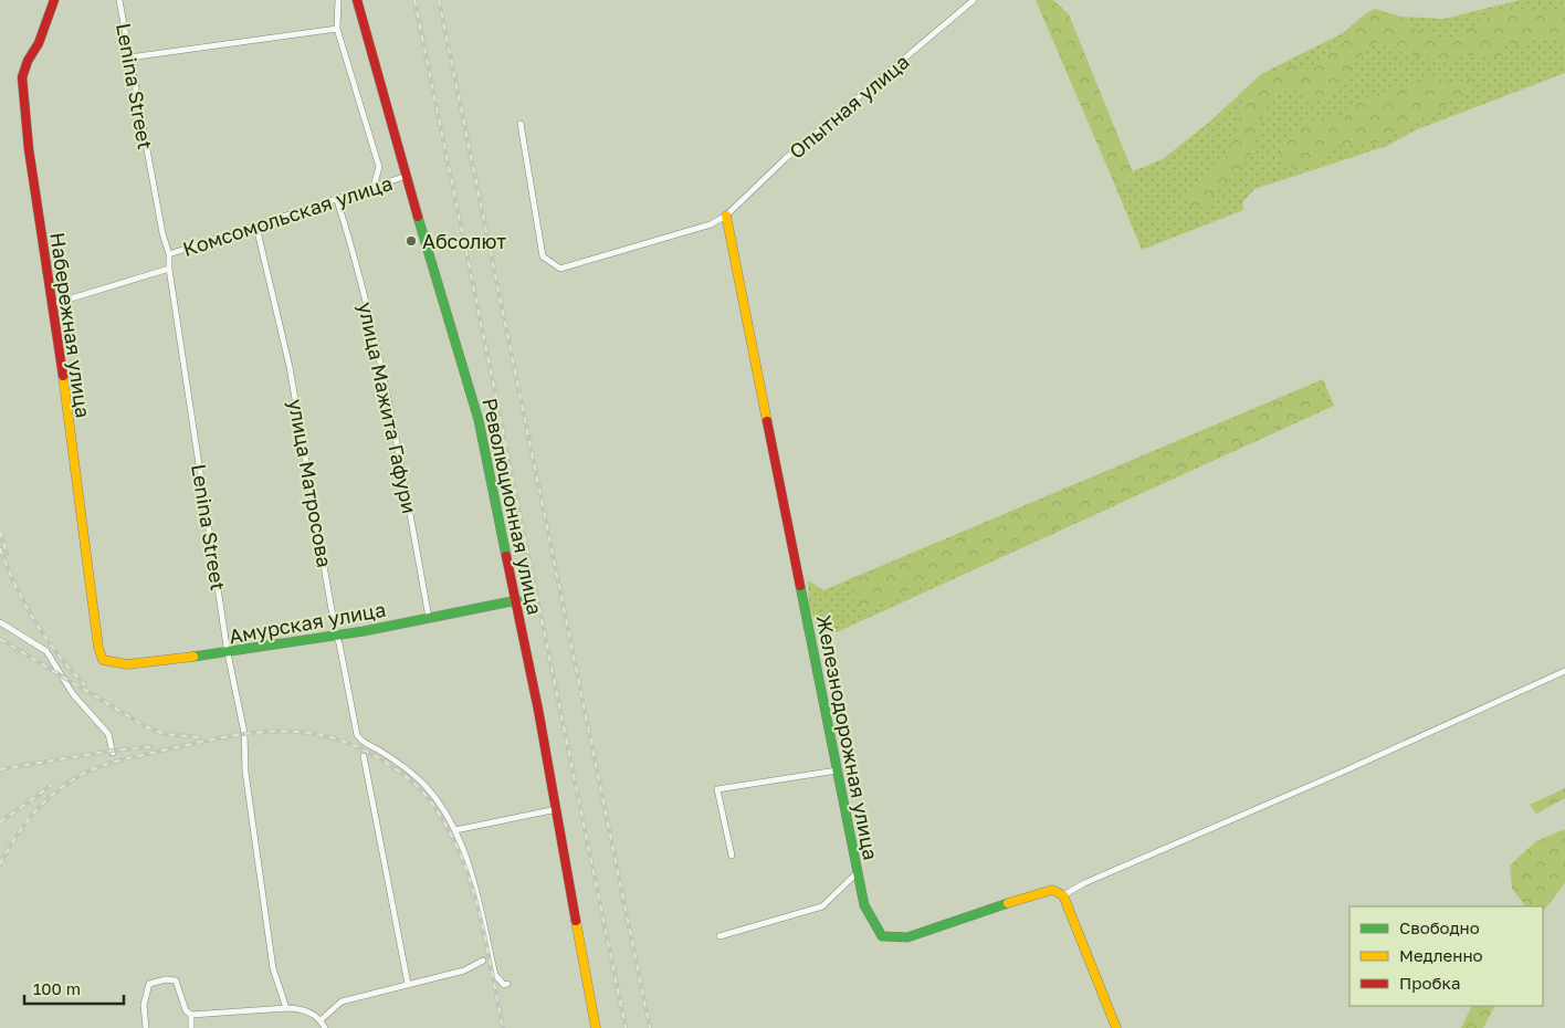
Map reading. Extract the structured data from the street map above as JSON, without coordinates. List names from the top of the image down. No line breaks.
{"streets":{"street":["Lenina Street","Опытная улица","Комсомольская улица","Набережная улица","улица Мажита Гафури","улица Матросова","Революционная улица","Амурская улица","Железнодорожная улица"]},"crossings":[["Lenina Street","Комсомольская улица"],["Lenina Street","Амурская улица"],["Опытная улица","Железнодорожная улица"],["Комсомольская улица","улица Мажита Гафури"],["Комсомольская улица","улица Матросова"],["Комсомольская улица","Революционная улица"],["Набережная улица","Амурская улица"],["улица Мажита Гафури","Амурская улица"],["улица Матросова","Амурская улица"],["Революционная улица","Амурская улица"]],"places":["Абсолют"],"legend":["Свободно","Медленно","Пробка"],"scale_bar":"100 m"}
